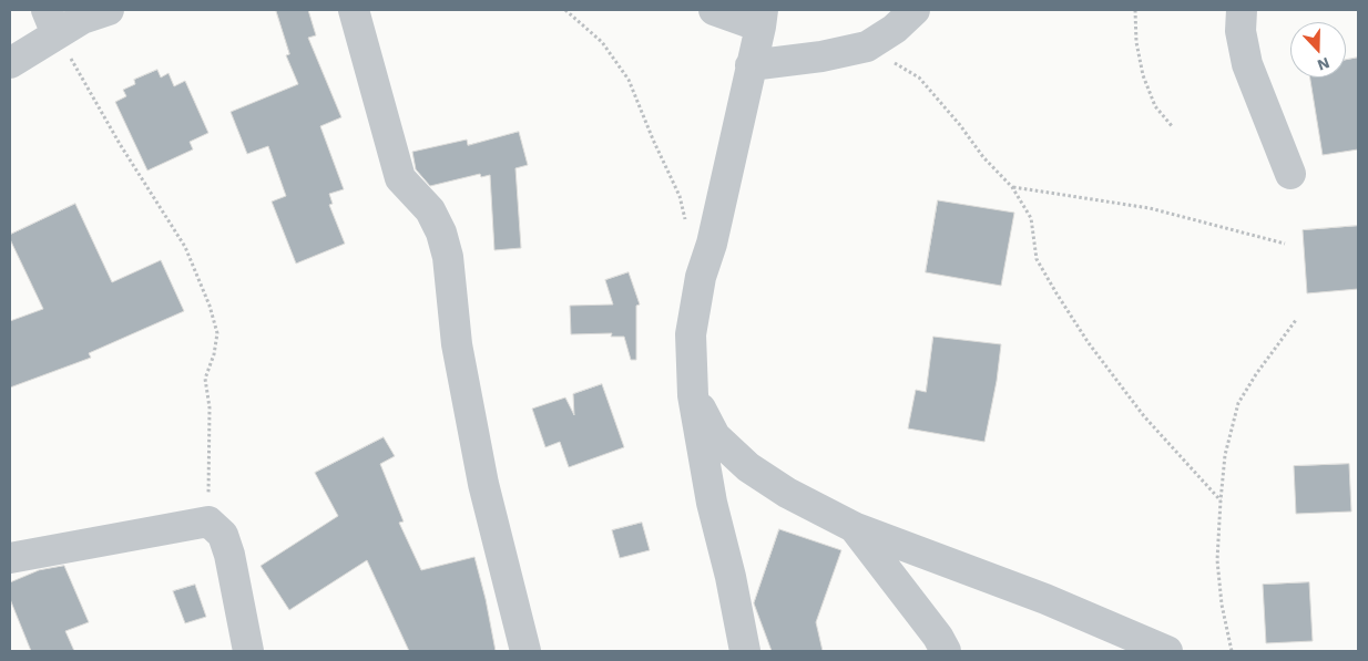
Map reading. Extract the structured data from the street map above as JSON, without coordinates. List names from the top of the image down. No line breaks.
{"north":"bottom"}
